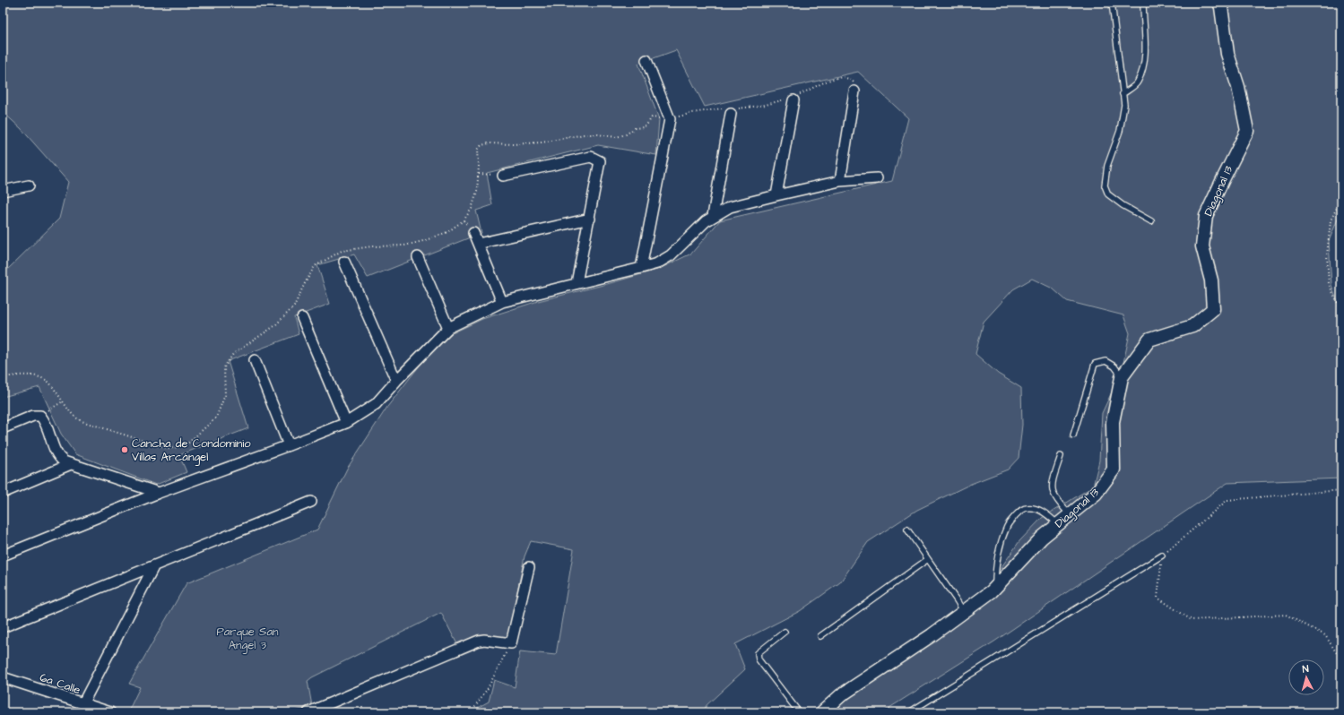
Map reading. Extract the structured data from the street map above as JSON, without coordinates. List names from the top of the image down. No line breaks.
{"streets":{"street":["Diagonal 13","6a Calle"]},"parks":["Parque San Angel 3"],"places":["Cancha de Condominio Villas Arcángel"],"north":"top"}
